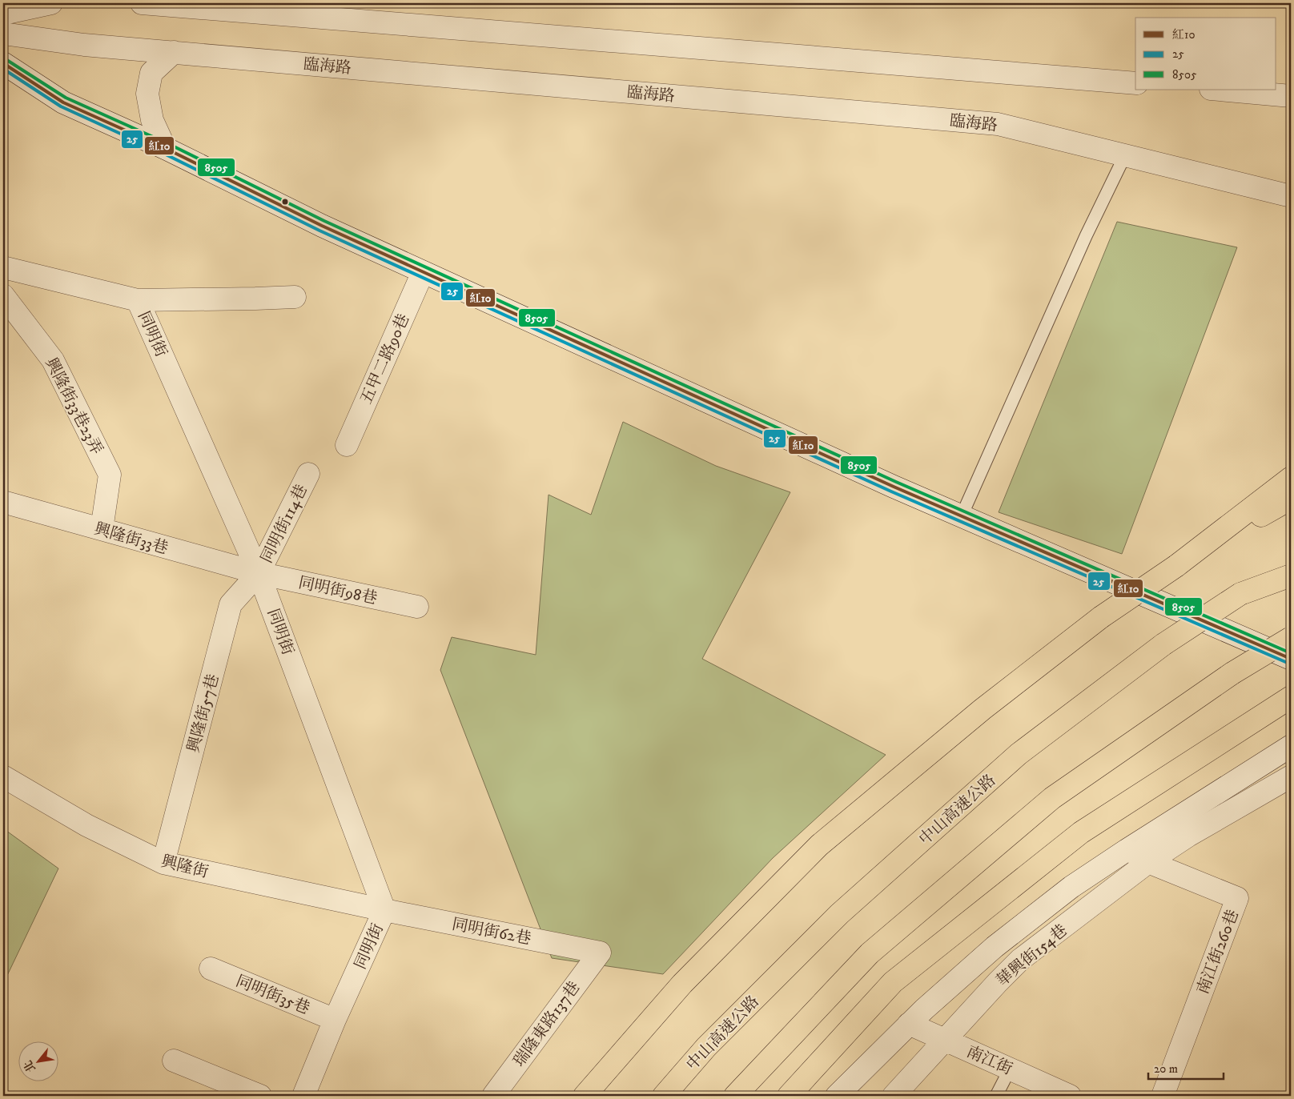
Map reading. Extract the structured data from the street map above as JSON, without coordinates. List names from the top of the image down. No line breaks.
{"streets":{"highway":["中山高速公路"],"street":["臨海路","同明街","五甲二路90巷","興隆街33巷23弄","同明街114巷","興隆街33巷","同明街98巷","興隆街57巷","興隆街","同明街62巷","南江街260巷","華興街154巷","同明街35巷","瑞隆東路137巷","南江街"]},"crossings":[["同明街","同明街114巷"],["同明街","興隆街33巷"],["同明街","同明街98巷"],["同明街","興隆街57巷"],["同明街","興隆街"],["同明街","同明街62巷"],["同明街","同明街35巷"],["興隆街33巷23弄","興隆街33巷"],["同明街114巷","興隆街33巷"],["同明街114巷","同明街98巷"],["同明街114巷","興隆街57巷"],["興隆街33巷","同明街98巷"],["興隆街33巷","興隆街57巷"],["同明街98巷","興隆街57巷"],["興隆街57巷","興隆街"],["興隆街","同明街62巷"],["同明街62巷","瑞隆東路137巷"],["南江街260巷","華興街154巷"],["華興街154巷","南江街"]],"lines":["transit line 8505","transit line 紅10","transit line 25"],"legend":["紅10","25","8505"],"scale_bar":"20 m","north":"bottom left"}
